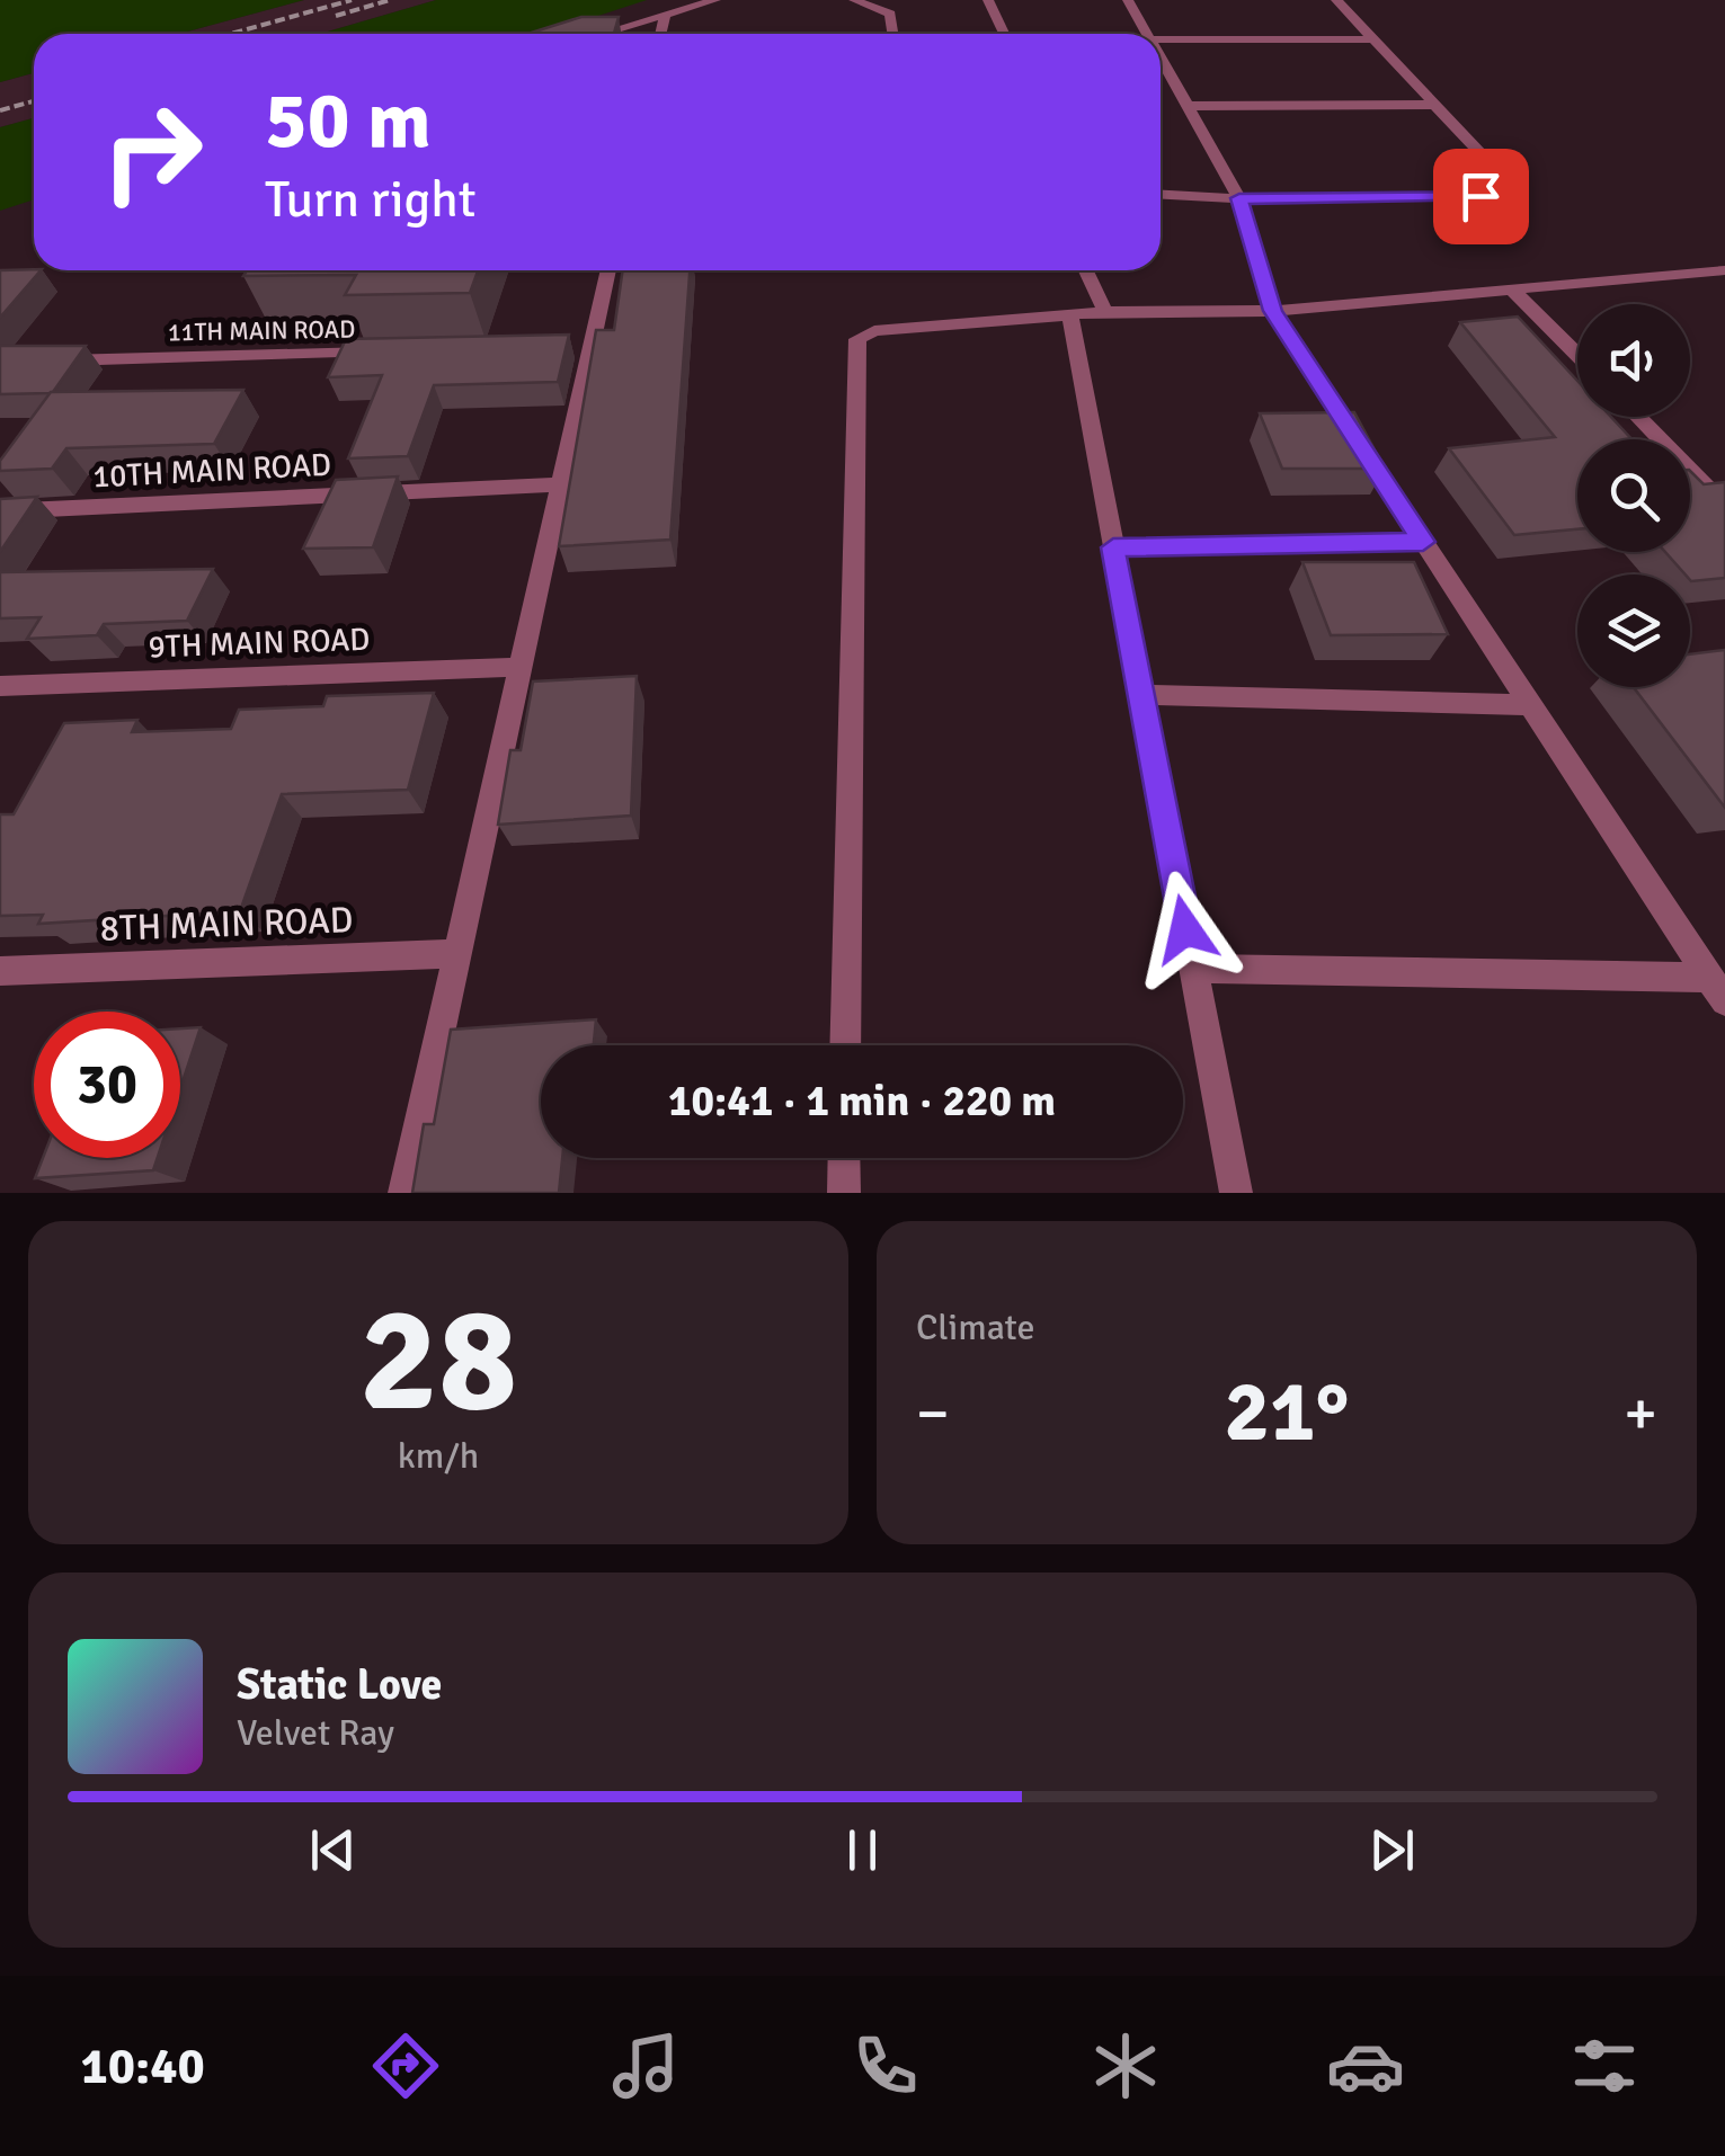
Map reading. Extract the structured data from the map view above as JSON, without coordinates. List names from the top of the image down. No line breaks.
{"streets":{"street":["11TH MAIN ROAD","10TH MAIN ROAD","9TH MAIN ROAD","8TH MAIN ROAD"]},"page":{"turn":["50 m","Turn right"],"limit":"30","trip":"10:41 · 1 min · 220 m","tile":[["28","km/h"],"Climate"],"heat":["−","21°","+"],"song":["Static Love","Velvet Ray"],"tabs":"10:40"}}
